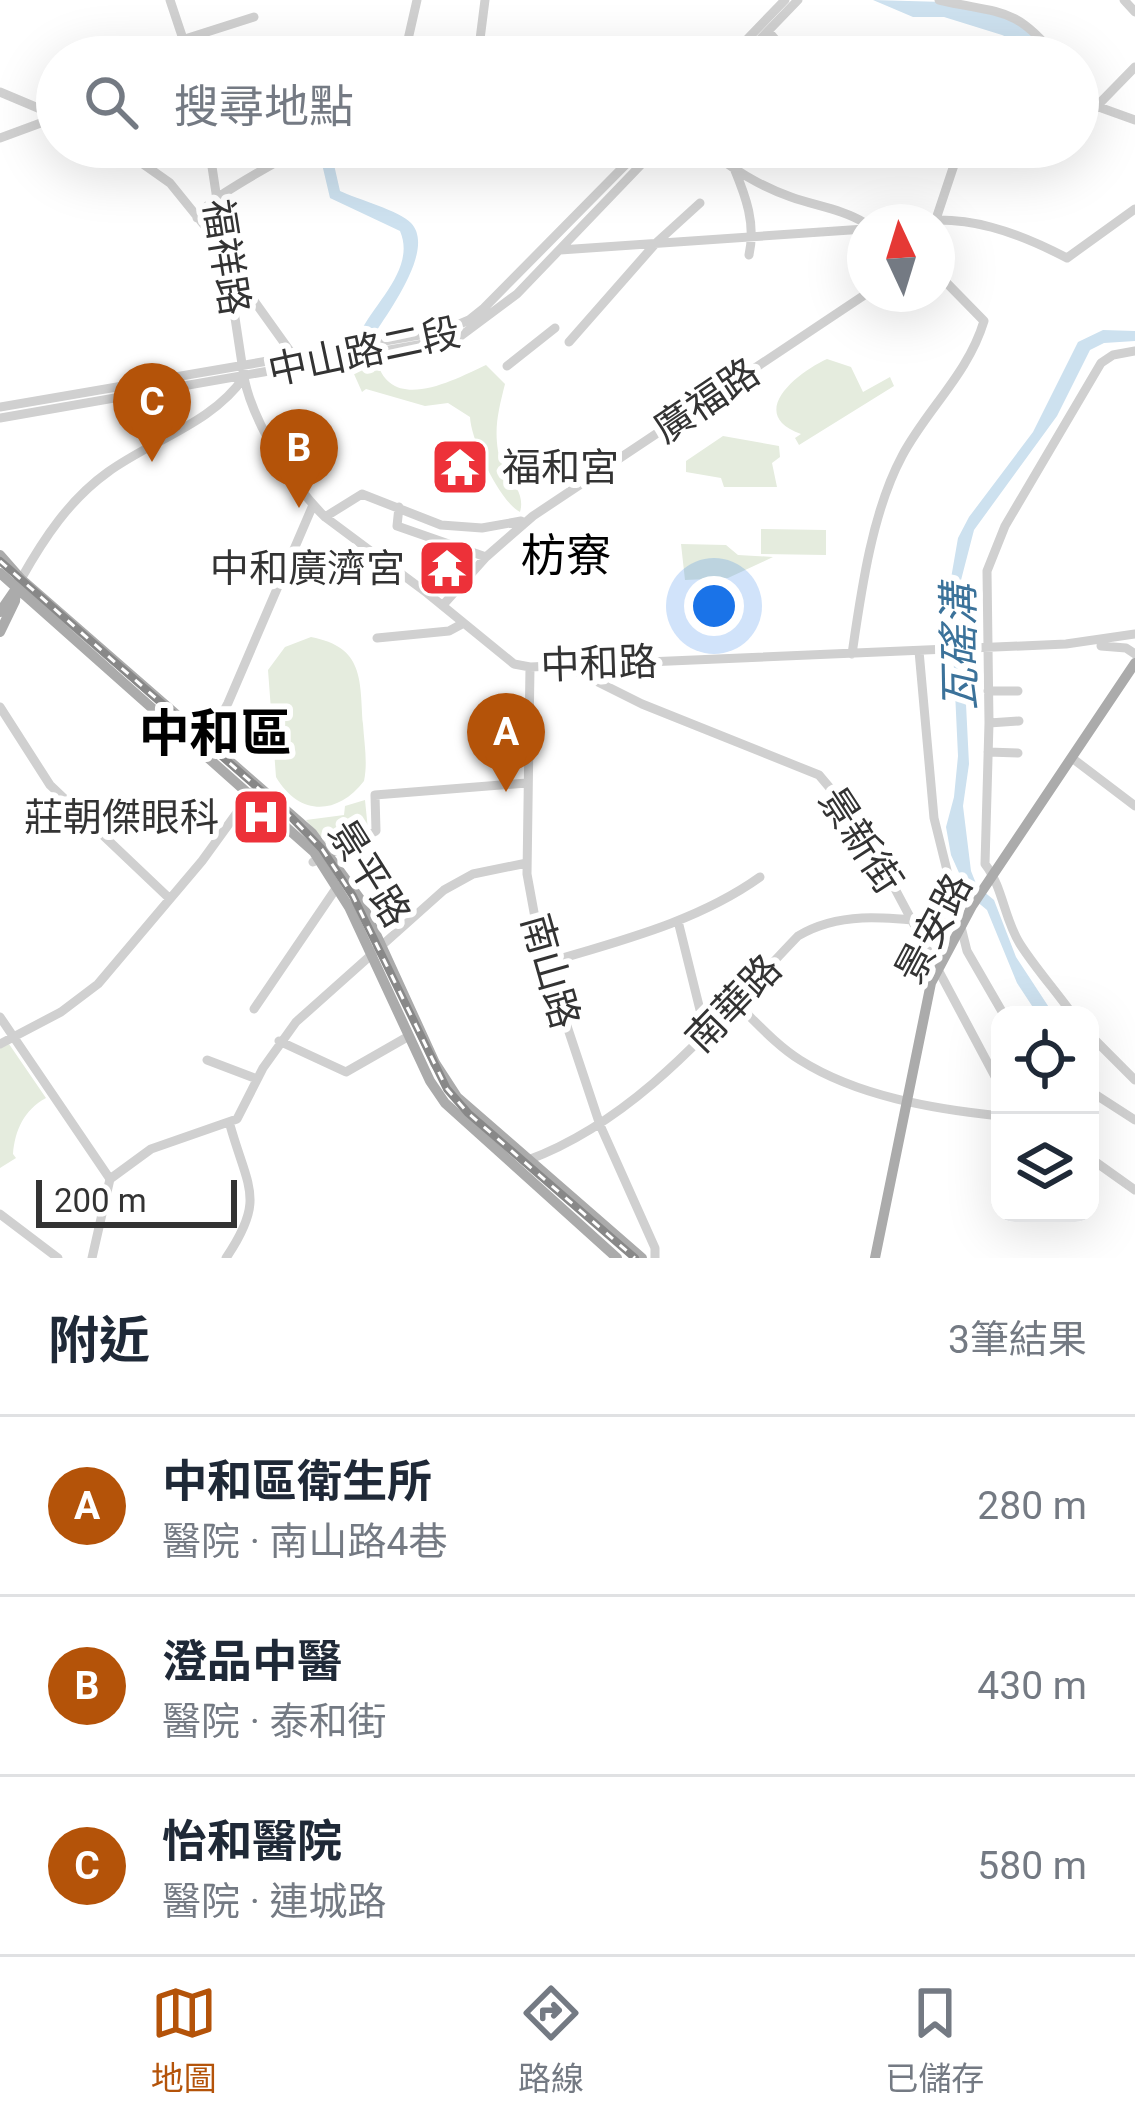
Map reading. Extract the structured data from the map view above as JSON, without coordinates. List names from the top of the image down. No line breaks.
{"streets":{"main road":["景平路","景安路"],"street":["福祥路","中山路二段","廣福路","中和路","景新街","南山路","南華路"]},"crossings":[["福祥路","中山路二段"],["福祥路","中和路"],["中山路二段","中和路"],["廣福路","中和路"],["中和路","景新街"],["中和路","南山路"],["景新街","景安路"],["景新街","南華路"],["景平路","南華路"],["景安路","南華路"],["南山路","南華路"]],"districts":["枋寮","中和區"],"water":["瓦磘溝"],"places":{"temple":["福和宮","中和廣濟宮"],"hospital":["莊朝傑眼科"]},"scale_bar":"200 m","north":"top","page":{"search":"搜尋地點","pins":["C","B","A"],"scale":"200 m","heading":["附近","3筆結果"],"list":[{"mark":"A","name":"中和區衛生所","note":"醫院 · 南山路4巷","value":"280 m"},{"mark":"B","name":"澄品中醫","note":"醫院 · 泰和街","value":"430 m"},{"mark":"C","name":"怡和醫院","note":"醫院 · 連城路","value":"580 m"}],"nav":["地圖","路線","已儲存"]}}
